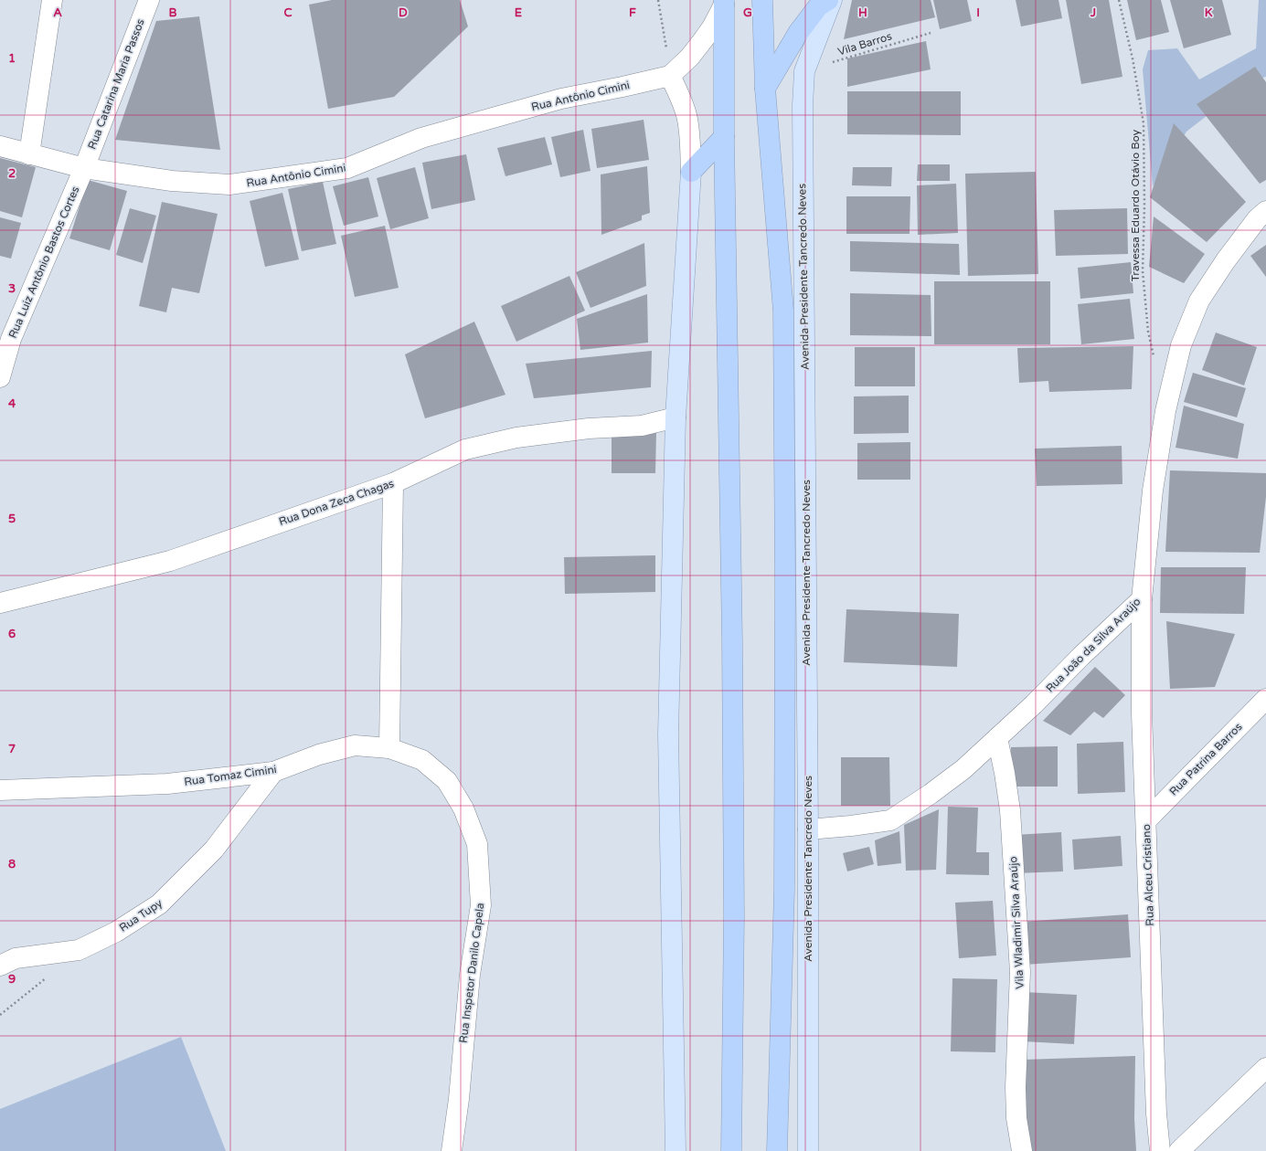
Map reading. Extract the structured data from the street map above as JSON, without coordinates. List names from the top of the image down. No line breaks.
{"streets":{"highway":["Avenida Presidente Tancredo Neves"],"street":["Rua Catarina Maria Passos","Rua Antônio Cimini","Rua Luiz Antônio Bastos Cortes","Rua Dona Zeca Chagas","Rua João da Silva Araújo","Rua Patrina Barros","Rua Tomaz Cimini","Rua Alceu Cristiano","Rua Tupy","Vila Wladimir Silva Araújo","Rua Inspetor Danilo Capela"],"path":["Vila Barros","Travessa Eduardo Otávio Boy"]},"crossings":[["Vila Barros","Avenida Presidente Tancredo Neves"],["Rua Catarina Maria Passos","Rua Antônio Cimini"],["Rua Catarina Maria Passos","Rua Luiz Antônio Bastos Cortes"],["Rua Antônio Cimini","Rua Luiz Antônio Bastos Cortes"],["Avenida Presidente Tancredo Neves","Rua João da Silva Araújo"],["Rua João da Silva Araújo","Rua Alceu Cristiano"],["Rua João da Silva Araújo","Vila Wladimir Silva Araújo"],["Rua Patrina Barros","Rua Alceu Cristiano"],["Rua Tomaz Cimini","Rua Tupy"],["Rua Tomaz Cimini","Rua Inspetor Danilo Capela"]],"grid":{"columns":["A","B","C","D","E","F","G","H","I","J","K"],"rows":["1","2","3","4","5","6","7","8","9"]}}
